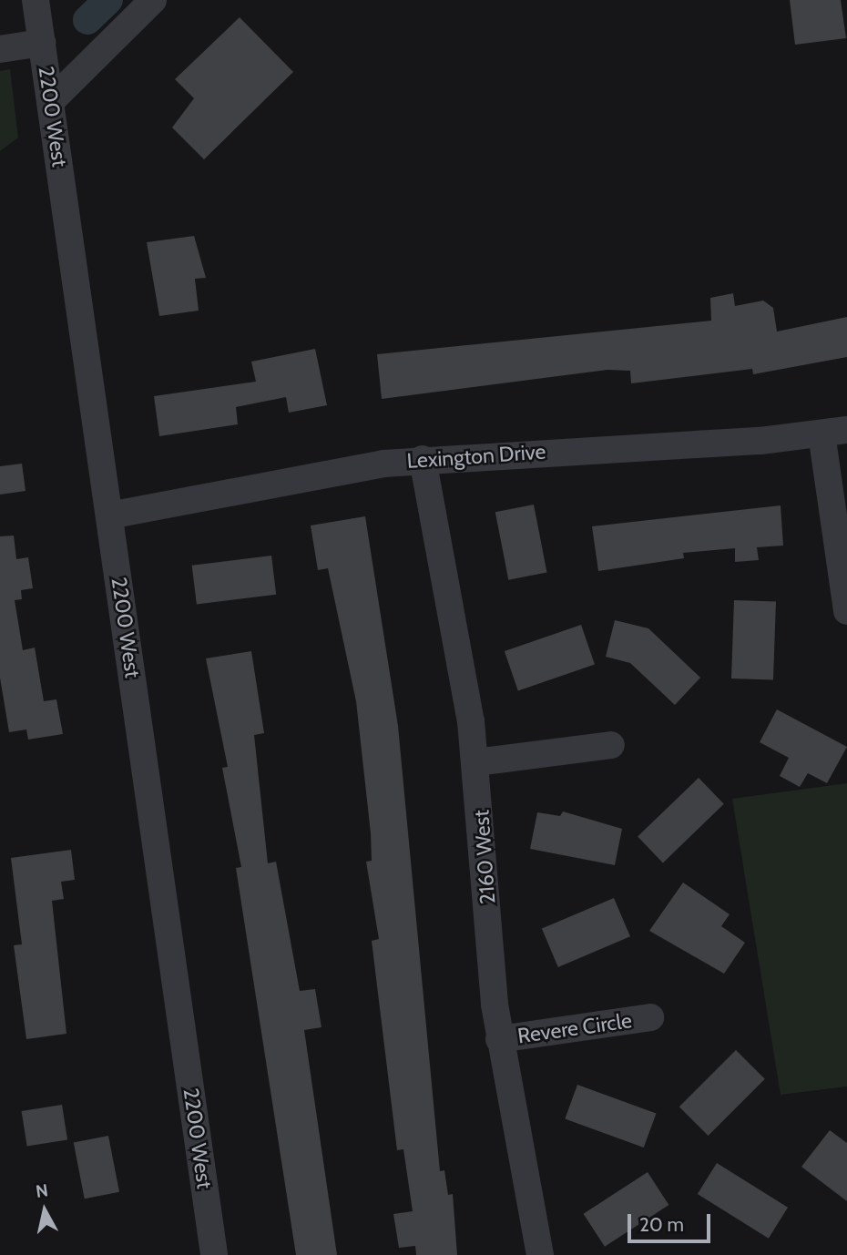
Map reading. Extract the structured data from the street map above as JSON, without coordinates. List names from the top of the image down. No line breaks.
{"streets":{"street":["2200 West","Lexington Drive","2160 West","Revere Circle"]},"crossings":[["2200 West","Lexington Drive"],["Lexington Drive","2160 West"],["2160 West","Revere Circle"]],"scale_bar":"20 m","north":"top"}
